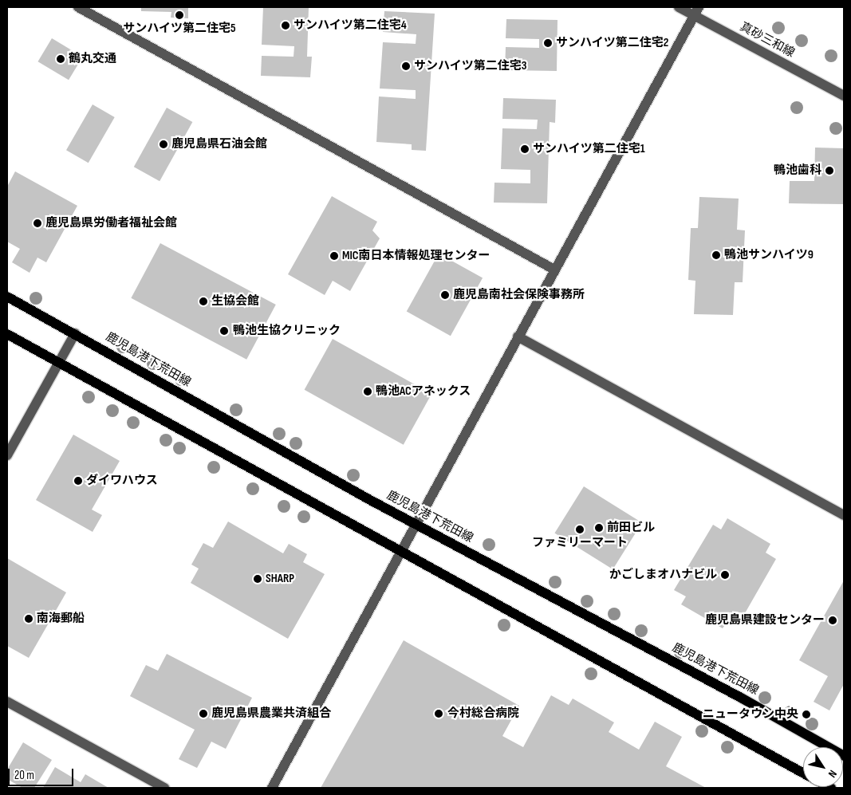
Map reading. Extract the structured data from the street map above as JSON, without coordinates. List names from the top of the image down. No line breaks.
{"streets":{"main road":["鹿児島港下荒田線"],"street":["真砂三和線"]},"places":["サンハイツ第二住宅5","サンハイツ第二住宅4","サンハイツ第二住宅2","鶴丸交通","サンハイツ第二住宅3","鹿児島県石油会館","サンハイツ第二住宅1","鴨池歯科","鹿児島県労働者福祉会館","鴨池サンハイツ9","MIC南日本情報処理センター","鹿児島南社会保険事務所","生協会館","鴨池生協クリニック","鴨池ACアネックス","ダイワハウス","前田ビル","ファミリーマート","かごしまオハナビル","SHARP","南海郵船","鹿児島県建設センター","鹿児島県農業共済組合","今村総合病院","ニュータウン中央"],"scale_bar":"20 m","north":"bottom right"}
